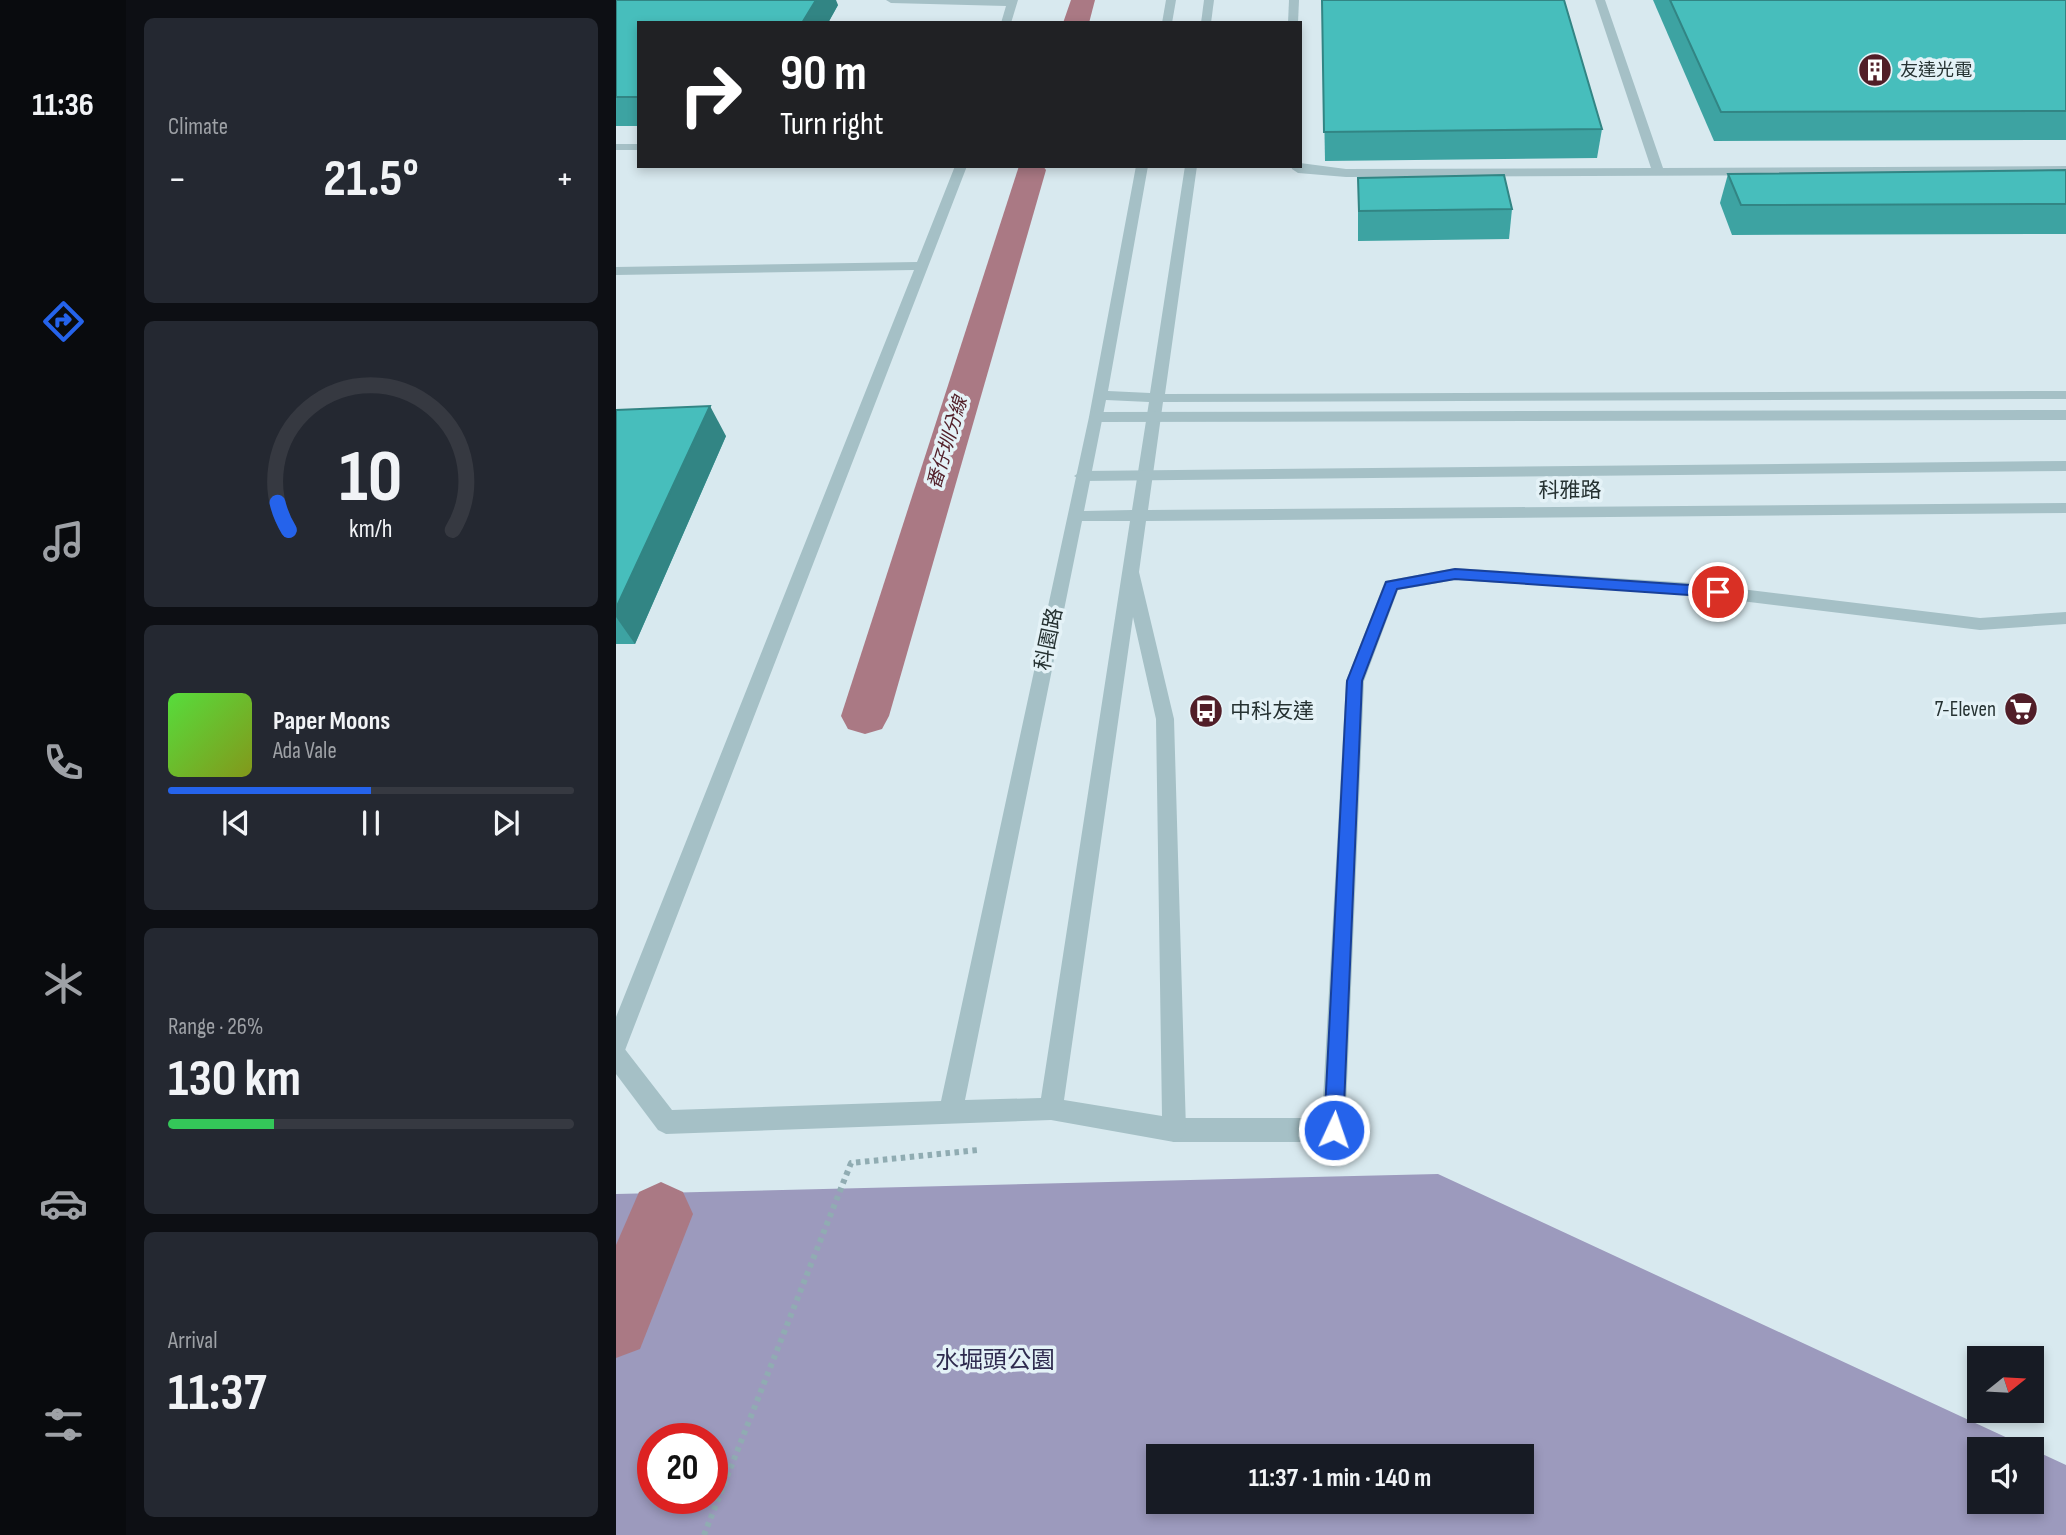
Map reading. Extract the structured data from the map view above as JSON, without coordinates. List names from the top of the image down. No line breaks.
{"streets":{"street":["科雅路","科園路"]},"crossings":[["科雅路","科園路"]],"water":["番仔圳分線"],"parks":["水堀頭公園"],"places":{"building":["友達光電"],"supermarket":["7-Eleven"],"bus stop":["中科友達"]},"north":"right","page":{"tabs":"11:36","tile":["Climate",["Range · 26%","130 km"],["Arrival","11:37"]],"turn":["90 m","Turn right"],"heat":["−","21.5°","+"],"song":["Paper Moons","Ada Vale"],"limit":"20","trip":"11:37 · 1 min · 140 m","gauge":["10","km/h"]}}
